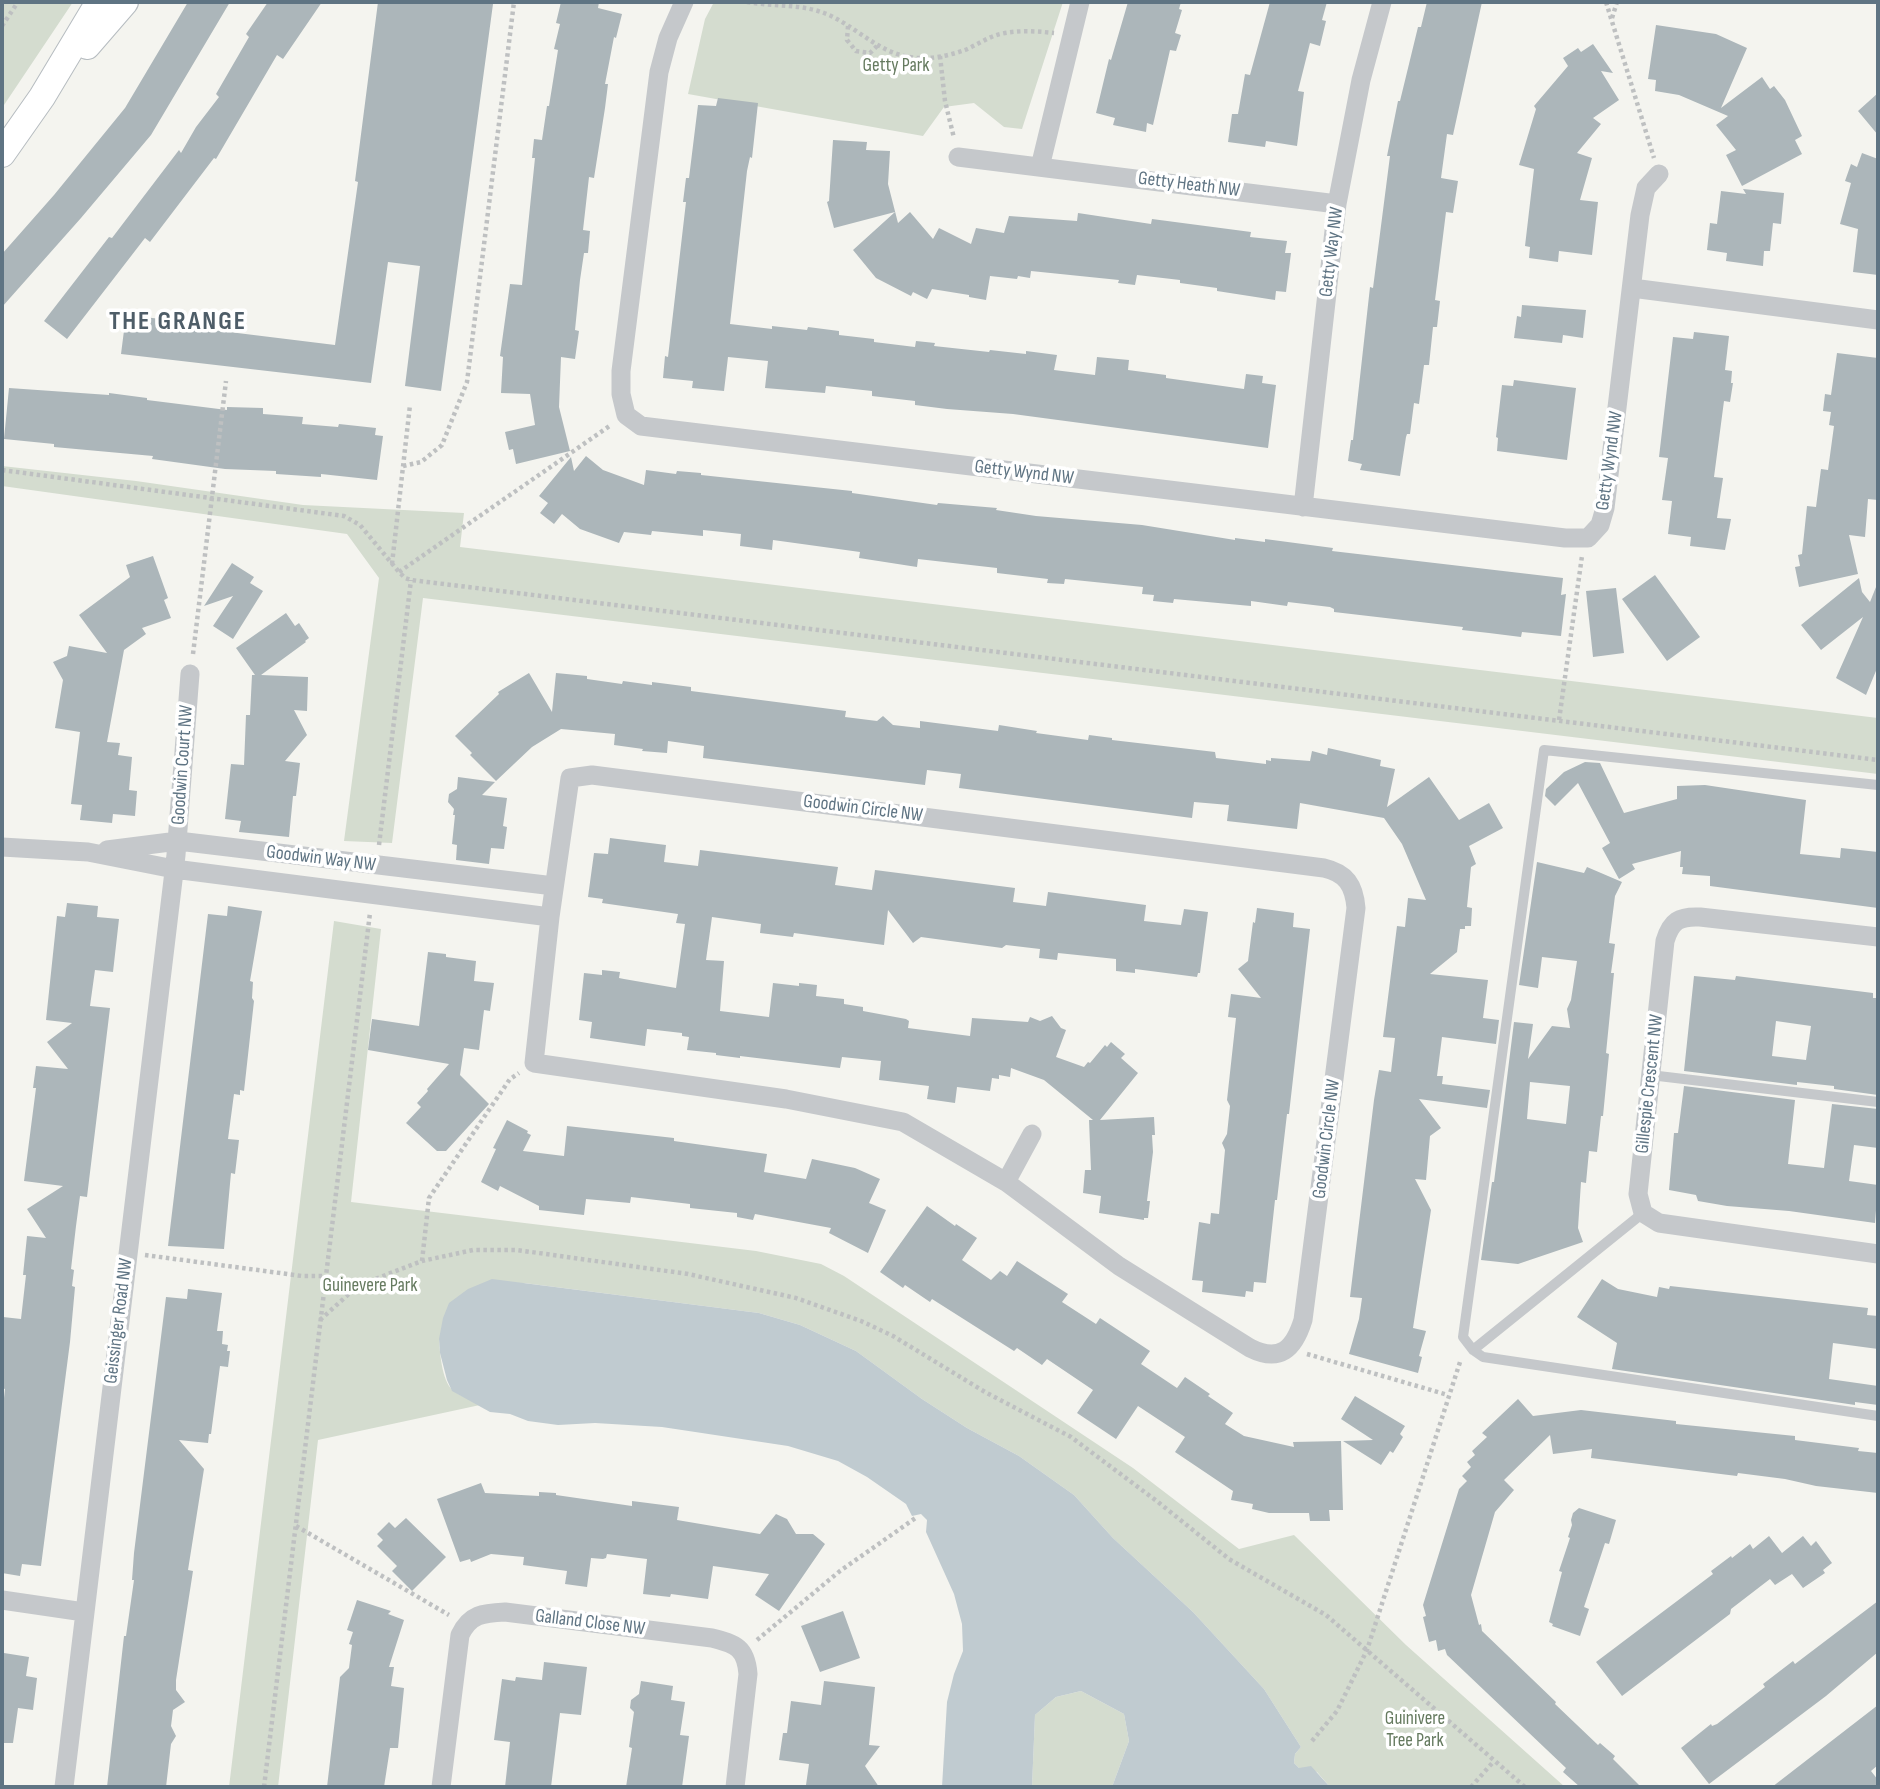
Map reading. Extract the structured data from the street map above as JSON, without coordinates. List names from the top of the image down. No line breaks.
{"streets":{"street":["Getty Heath NW","Getty Way NW","Getty Wynd NW","Goodwin Court NW","Goodwin Circle NW","Goodwin Way NW","Gillespie Crescent NW","Geissinger Road NW","Galland Close NW"]},"crossings":[["Getty Heath NW","Getty Way NW"],["Getty Way NW","Getty Wynd NW"],["Goodwin Court NW","Goodwin Way NW"],["Goodwin Court NW","Geissinger Road NW"],["Goodwin Circle NW","Goodwin Way NW"],["Goodwin Way NW","Geissinger Road NW"]],"districts":["THE GRANGE"],"parks":["Getty Park","Guinevere Park","Guinivere Tree Park"]}
